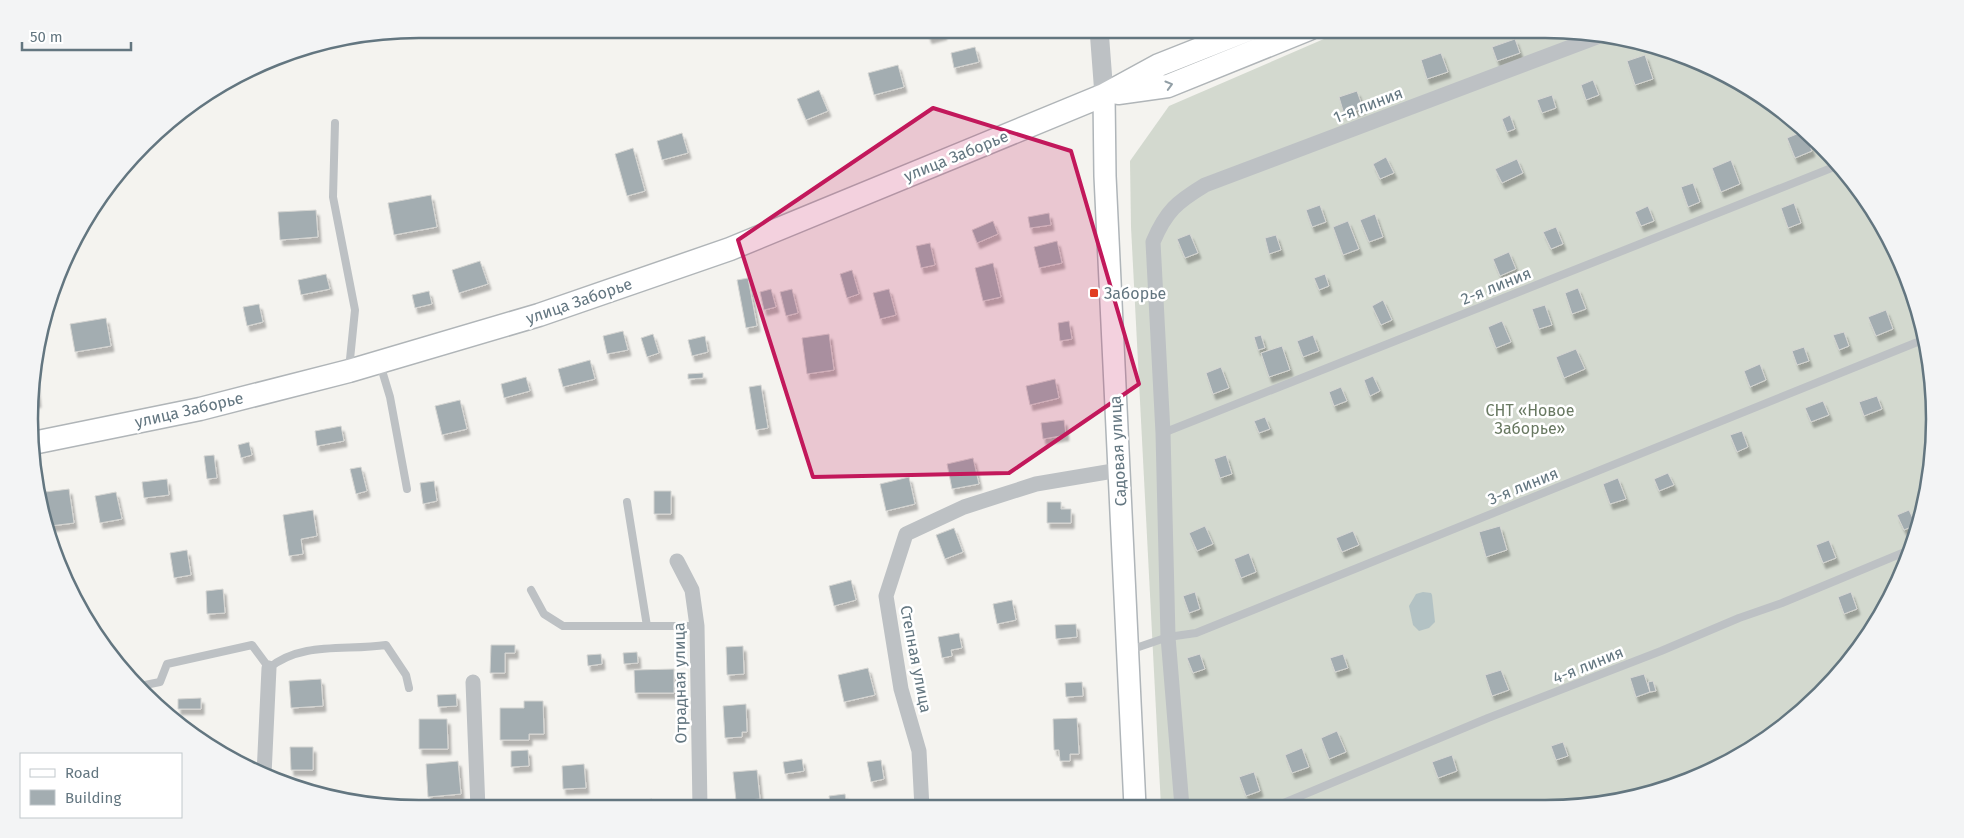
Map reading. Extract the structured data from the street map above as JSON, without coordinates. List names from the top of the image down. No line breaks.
{"streets":{"main road":["улица Заборье","Садовая улица"],"street":["1-я линия","Степная улица","Отрадная улица"],"lane":["2-я линия","3-я линия","4-я линия"]},"crossings":[["1-я линия","2-я линия"],["улица Заборье","Садовая улица"],["Садовая улица","3-я линия"],["Садовая улица","Степная улица"]],"parks":["СНТ «Новое Заборье»"],"places":{"transit":["Заборье"]},"legend":["Road","Building"],"scale_bar":"50 m"}
